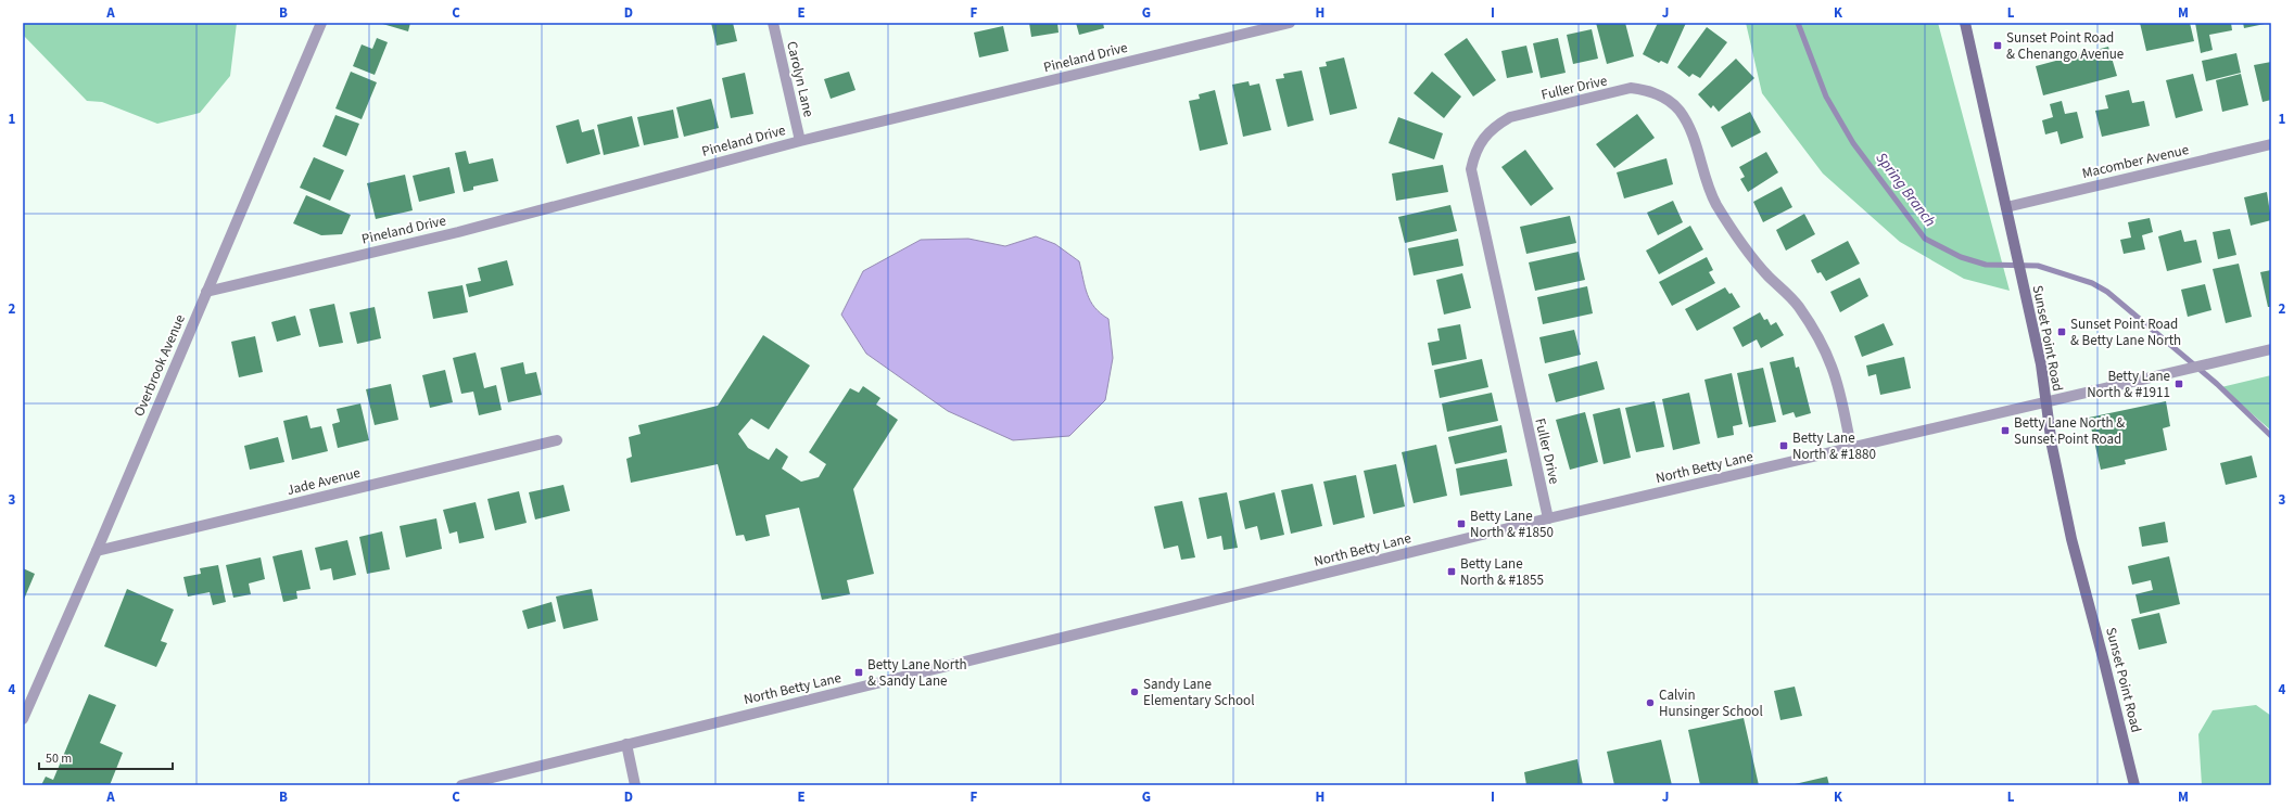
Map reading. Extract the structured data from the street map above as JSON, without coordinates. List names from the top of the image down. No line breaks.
{"streets":{"main road":["Sunset Point Road"],"street":["Pineland Drive","Carolyn Lane","Fuller Drive","Macomber Avenue","Overbrook Avenue","North Betty Lane","Jade Avenue"]},"crossings":[["Pineland Drive","Carolyn Lane"],["Pineland Drive","Overbrook Avenue"],["Fuller Drive","North Betty Lane"],["Macomber Avenue","Sunset Point Road"],["Sunset Point Road","North Betty Lane"],["Overbrook Avenue","Jade Avenue"]],"water":["Spring Branch"],"places":{"transit":["Sunset Point Road & Chenango Avenue","Sunset Point Road & Betty Lane North","Betty Lane North & #1911","Betty Lane North & Sunset Point Road","Betty Lane North & #1880","Betty Lane North & #1850","Betty Lane North & #1855","Betty Lane North & Sandy Lane"],"other":["Sandy Lane Elementary School","Calvin Hunsinger School"]},"scale_bar":"50 m","grid":{"columns":["A","B","C","D","E","F","G","H","I","J","K","L","M"],"rows":["1","2","3","4"]}}
